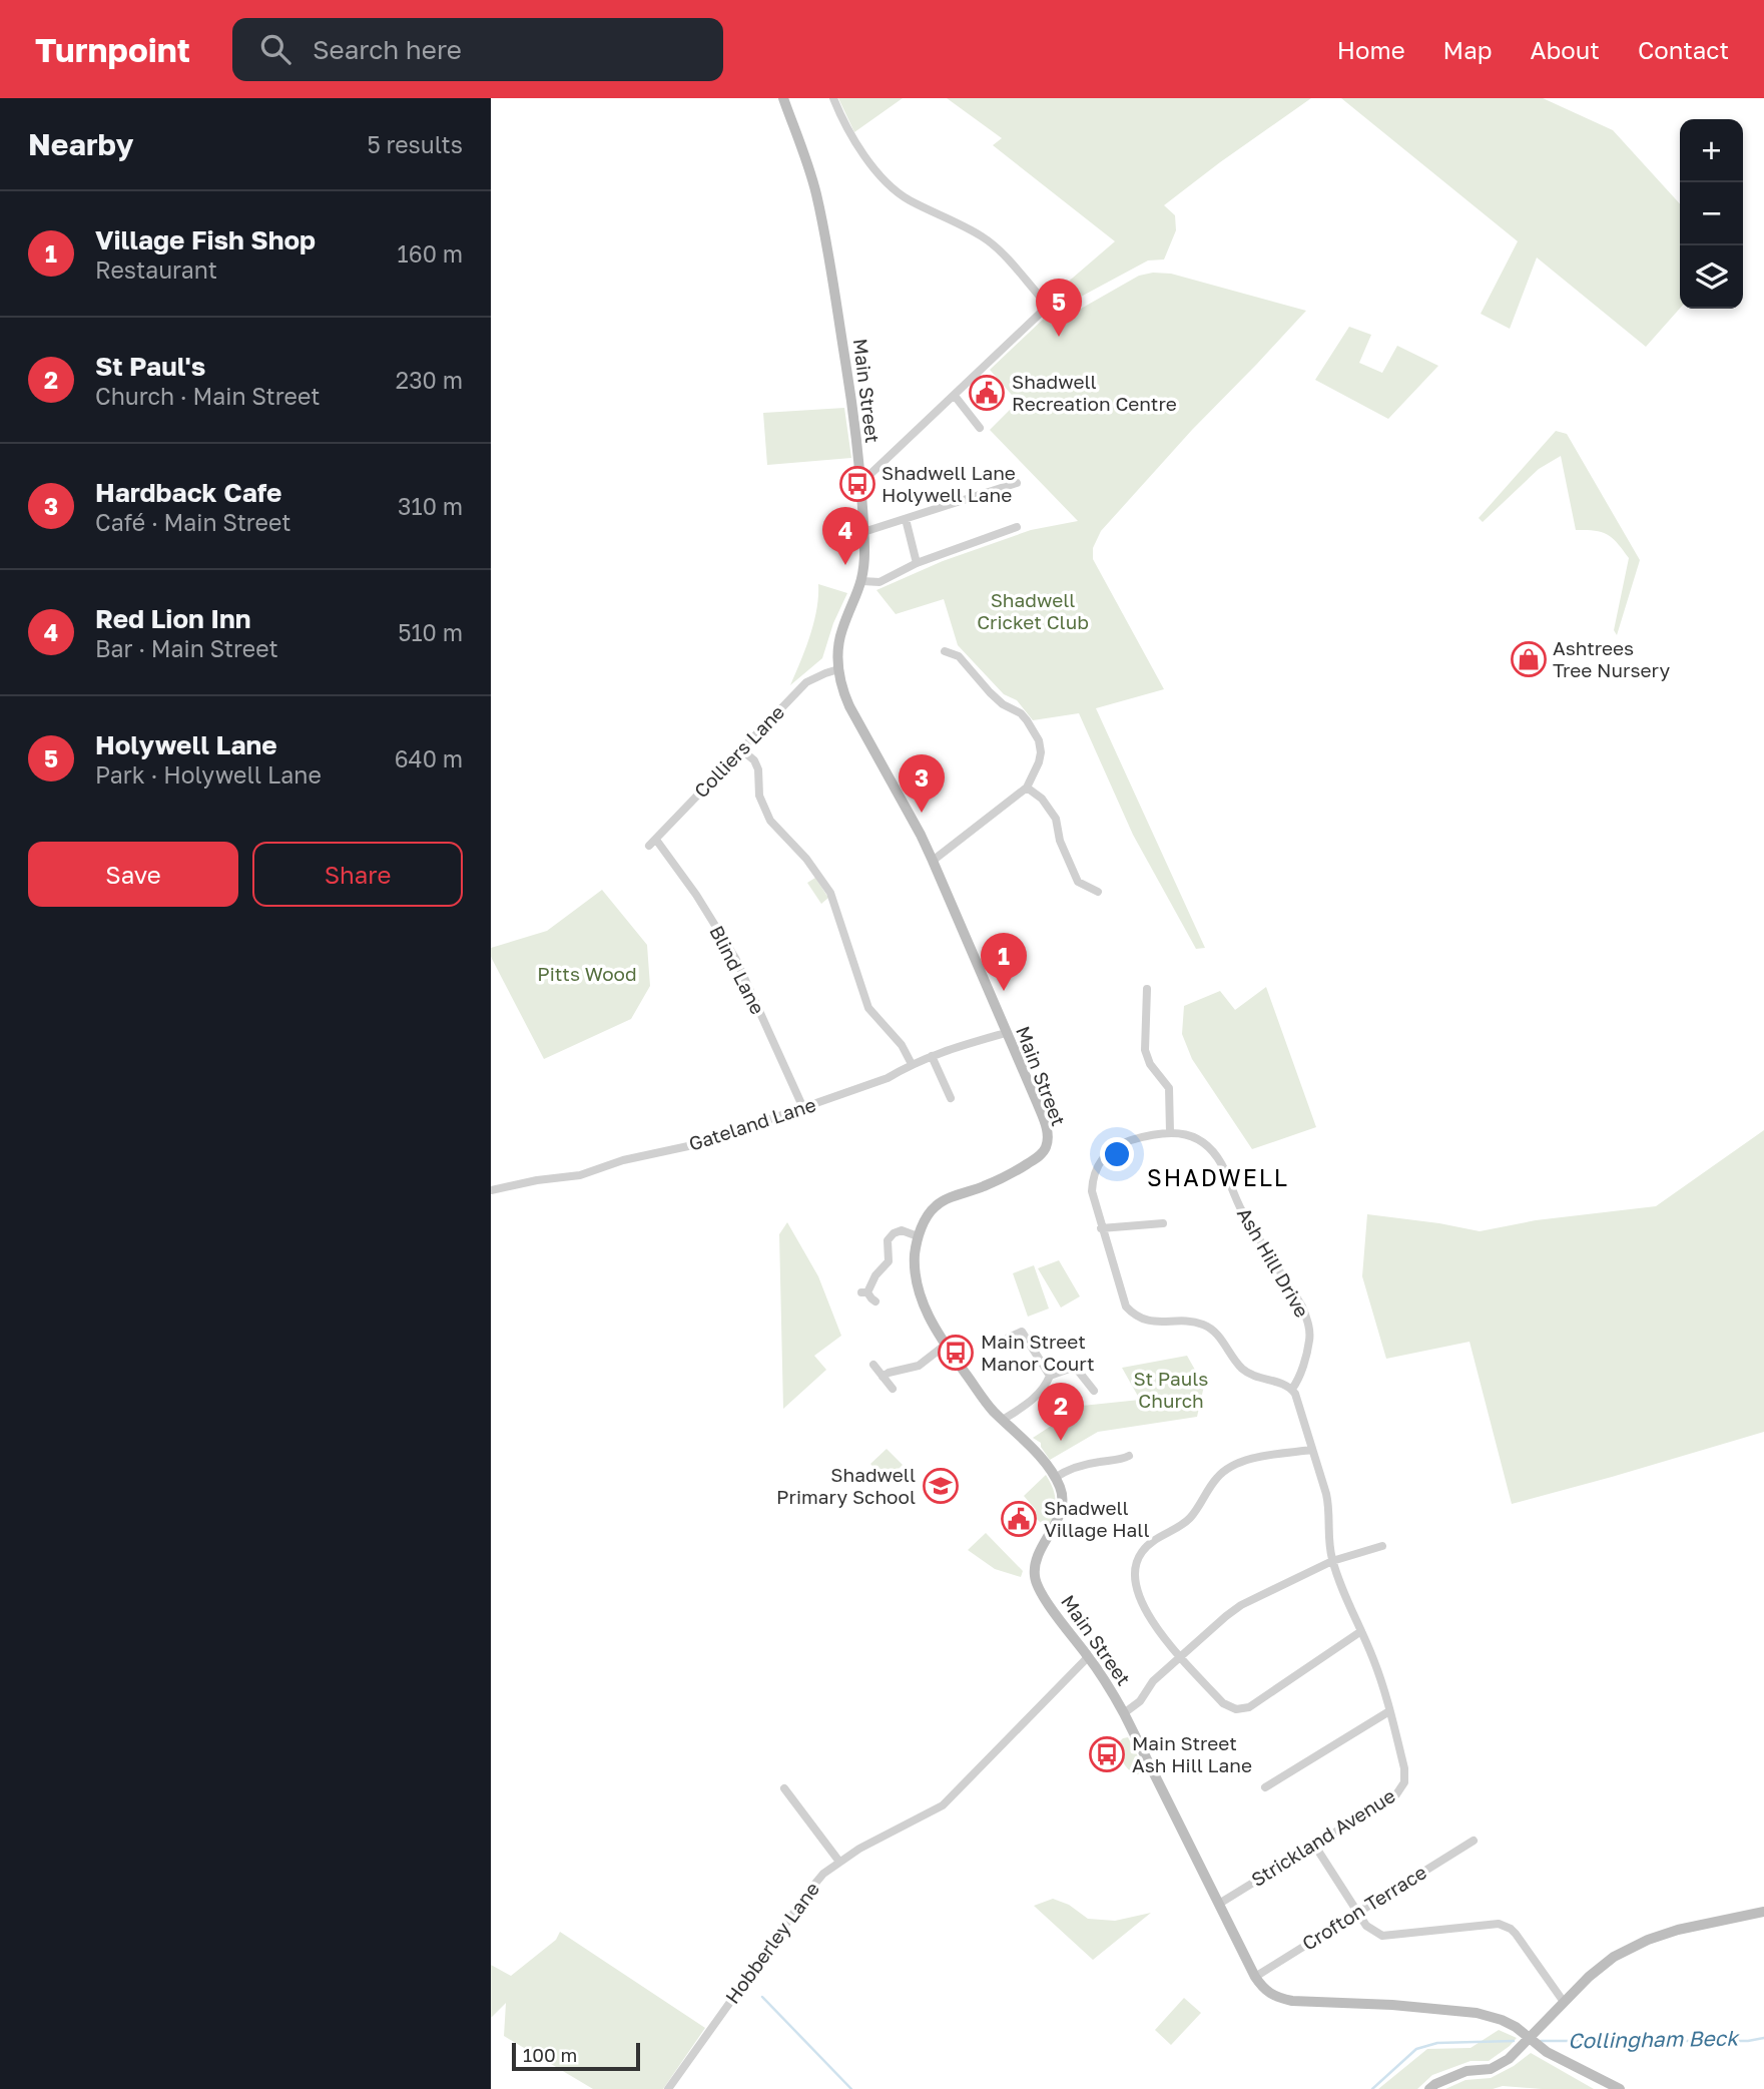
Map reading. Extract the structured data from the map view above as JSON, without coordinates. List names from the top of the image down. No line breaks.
{"streets":{"street":["Main Street","Colliers Lane","Blind Lane","Gateland Lane","Ash Hill Drive","Strickland Avenue","Crofton Terrace","Hobberley Lane"]},"crossings":[["Main Street","Colliers Lane"],["Main Street","Gateland Lane"],["Main Street","Strickland Avenue"],["Main Street","Crofton Terrace"],["Main Street","Hobberley Lane"],["Colliers Lane","Blind Lane"],["Blind Lane","Gateland Lane"]],"districts":["SHADWELL"],"water":["Collingham Beck"],"parks":["Shadwell Cricket Club","Pitts Wood","St Pauls Church"],"places":{"public building":["Shadwell Recreation Centre","Shadwell Village Hall"],"bus stop":["Shadwell Lane Holywell Lane","Main Street Manor Court","Main Street Ash Hill Lane"],"shop":["Ashtrees Tree Nursery"],"school or university":["Shadwell Primary School"]},"scale_bar":"100 m","page":{"header":"Turnpoint","search":"Search here","nav":["Home","Map","About","Contact"],"heading":["Nearby","5 results"],"map_buttons":["+","−"],"list":[{"mark":"1","name":"Village Fish Shop","note":"Restaurant","value":"160 m"},{"mark":"2","name":"St Paul's","note":"Church · Main Street","value":"230 m"},{"mark":"3","name":"Hardback Cafe","note":"Café · Main Street","value":"310 m"},{"mark":"4","name":"Red Lion Inn","note":"Bar · Main Street","value":"510 m"},{"mark":"5","name":"Holywell Lane","note":"Park · Holywell Lane","value":"640 m"}],"pins":["5","4","3","1","2"],"buttons":["Save","Share"],"scale":"100 m"}}
